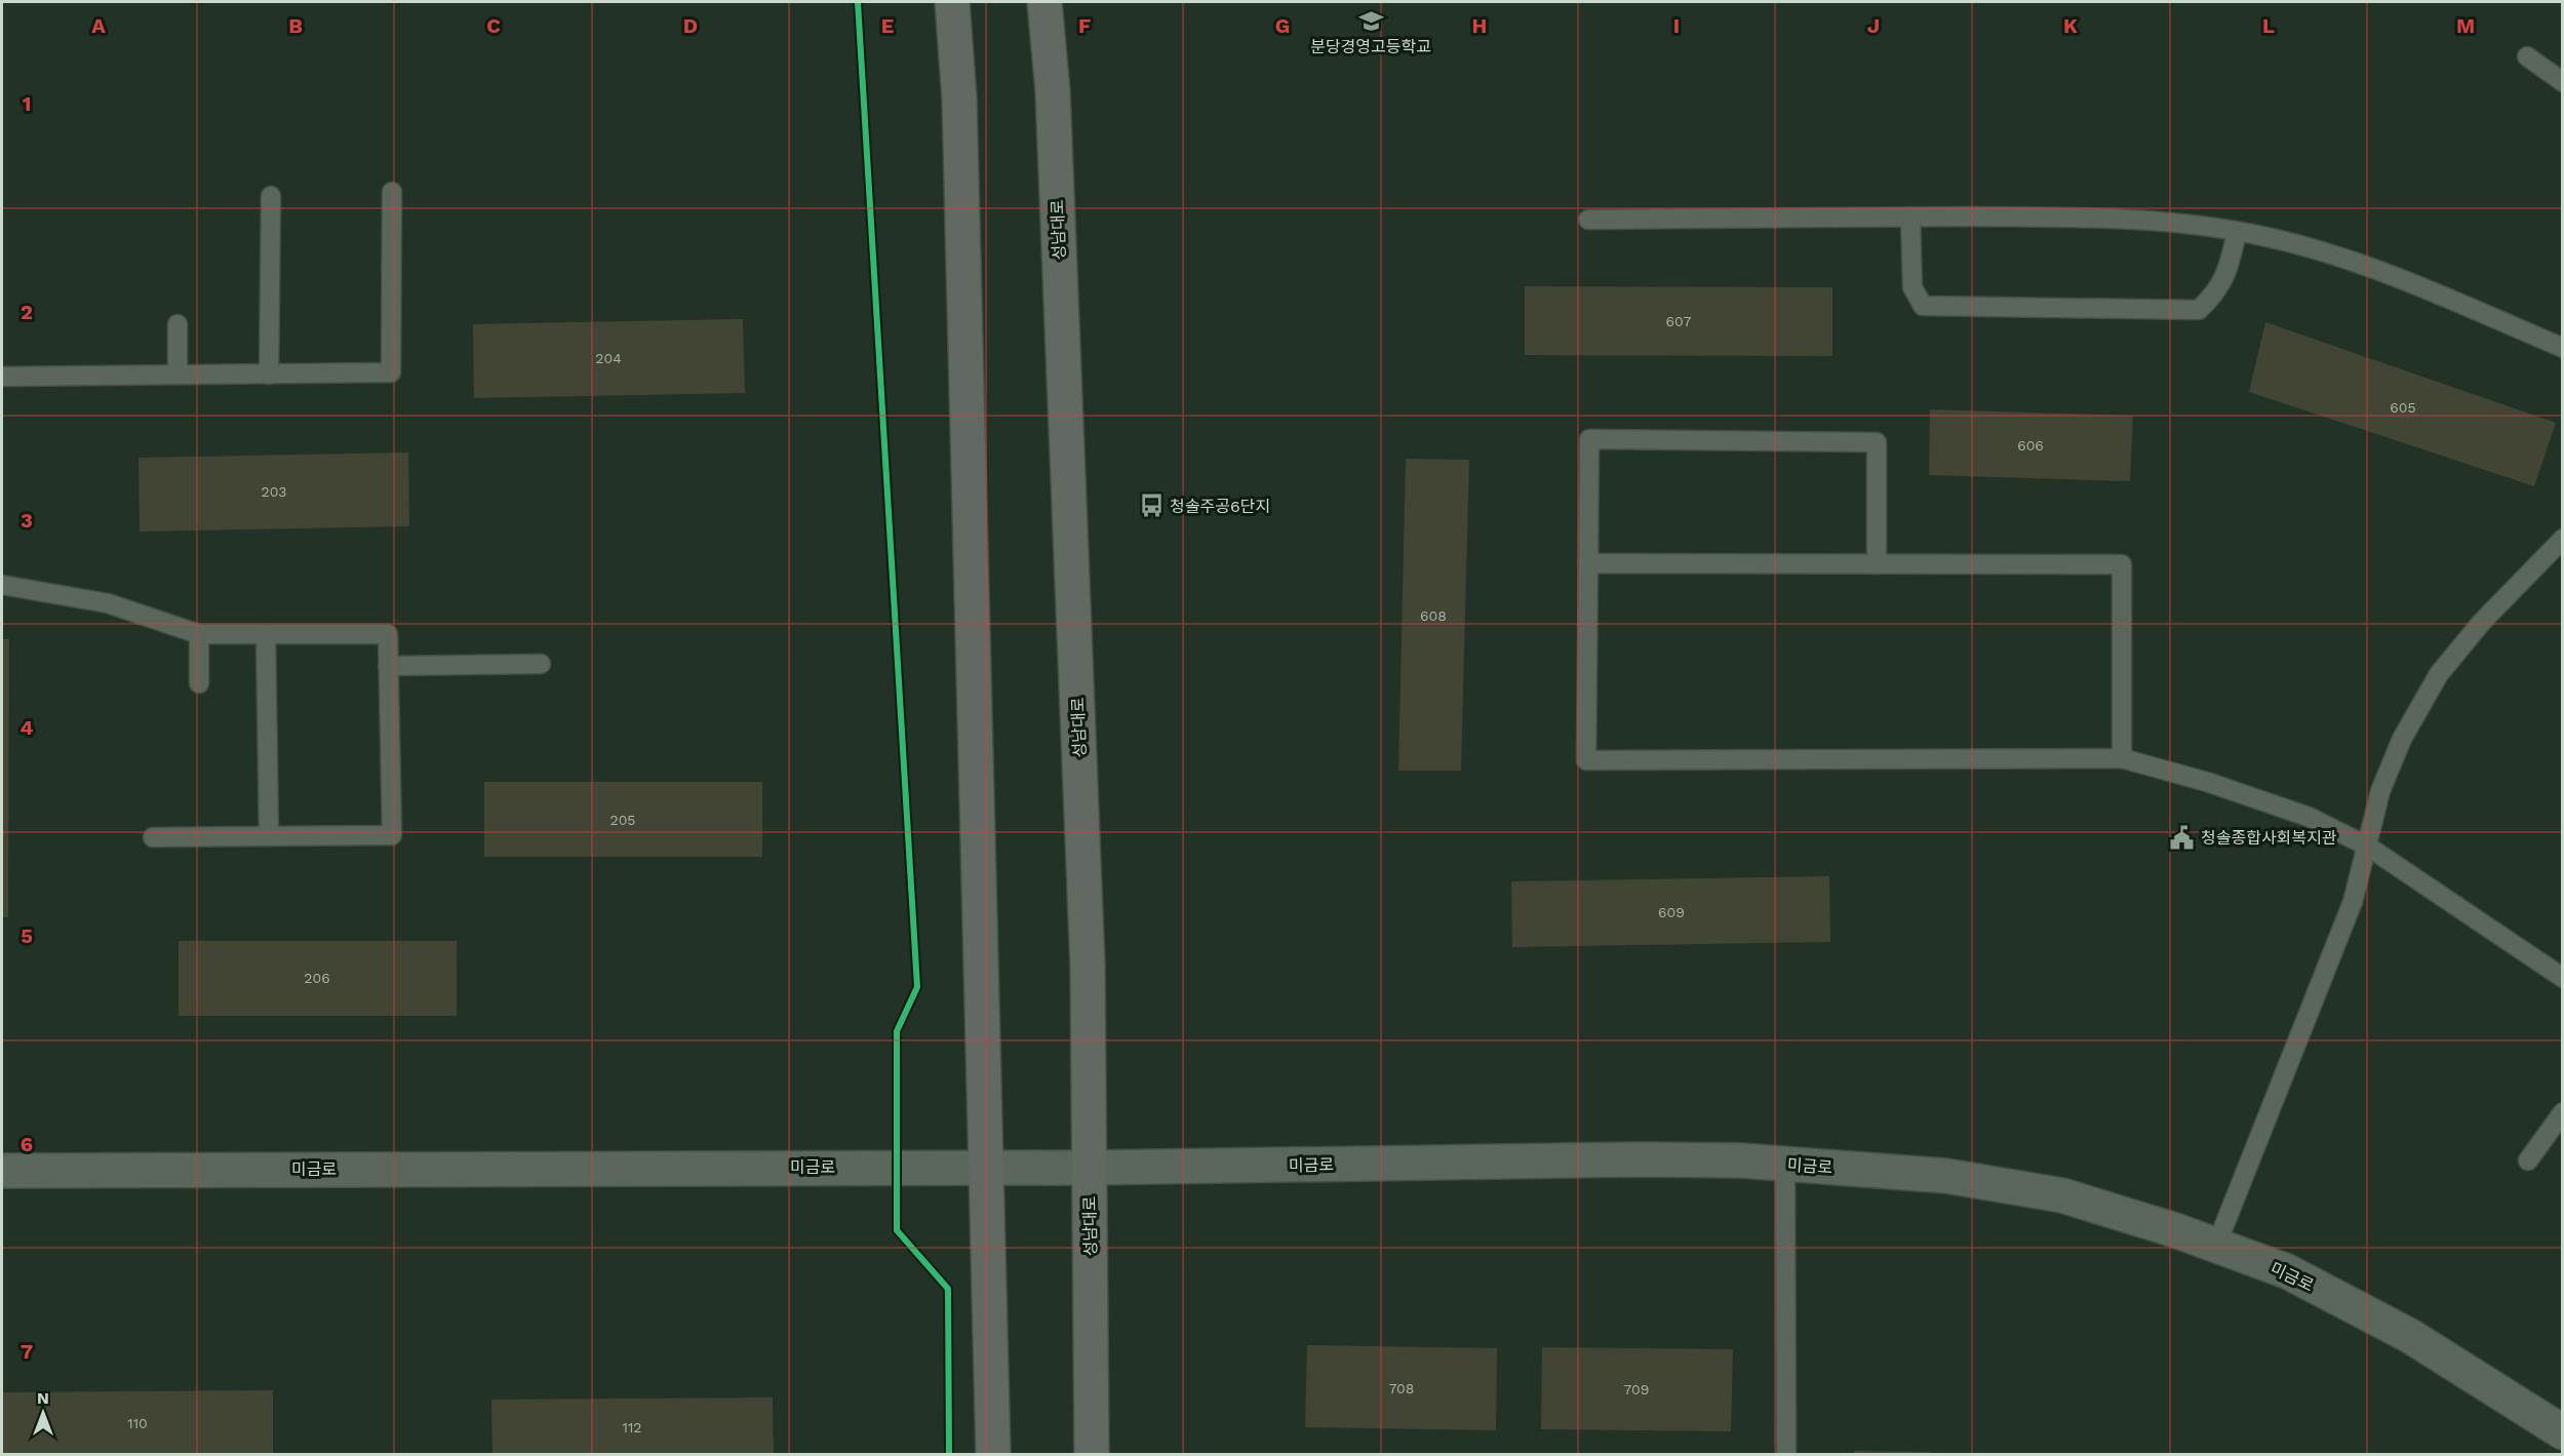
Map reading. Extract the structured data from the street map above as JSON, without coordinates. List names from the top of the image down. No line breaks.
{"streets":{"main road":["성남대로","미금로"]},"crossings":[["성남대로","미금로"]],"places":{"school or university":["분당경영고등학교"],"bus stop":["청솔주공6단지"],"public building":["청솔종합사회복지관"]},"house_numbers":["607","204","605","606","203","608","205","609","206","708","709","110","112"],"north":"top","grid":{"columns":["A","B","C","D","E","F","G","H","I","J","K","L","M"],"rows":["1","2","3","4","5","6","7"]}}
